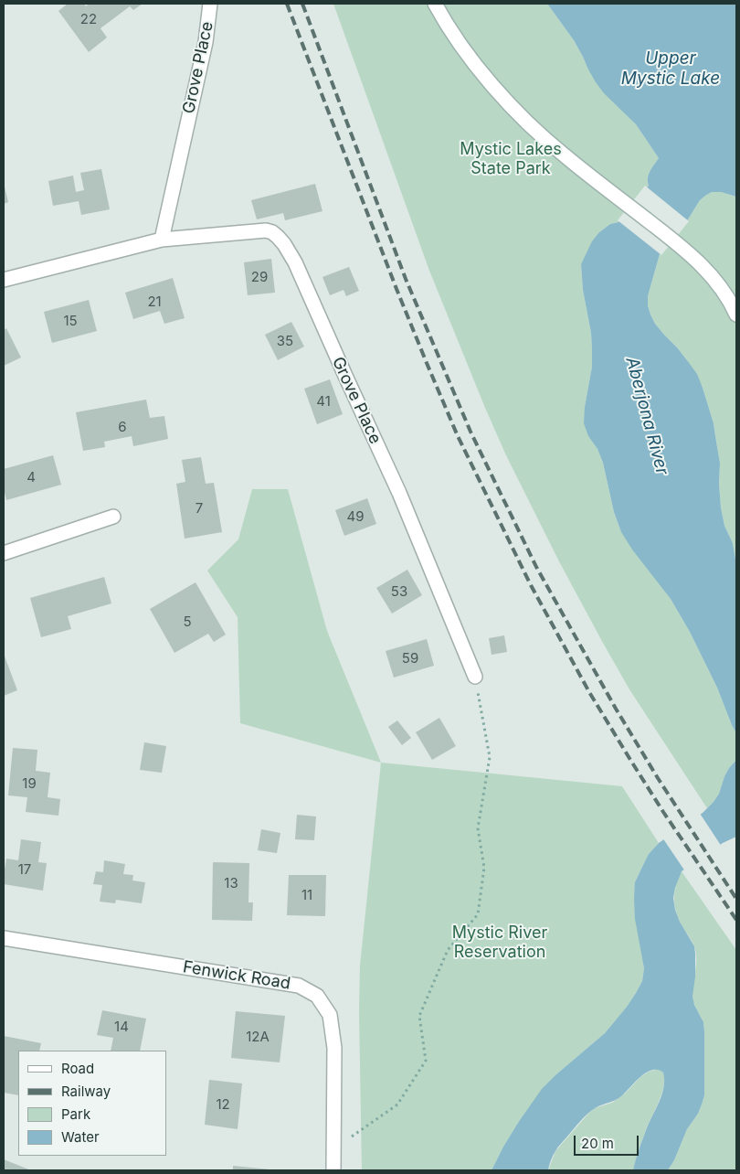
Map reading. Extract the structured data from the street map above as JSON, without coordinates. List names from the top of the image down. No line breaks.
{"streets":{"street":["Grove Place","Fenwick Road"]},"water":["Upper Mystic Lake","Aberjona River"],"parks":["Mystic Lakes State Park","Mystic River Reservation"],"house_numbers":["22","29","21","15","35","41","6","4","7","49","53","5","59","19","17","13","11","14","12A","12"],"legend":["Road","Railway","Park","Water"],"scale_bar":"20 m"}
